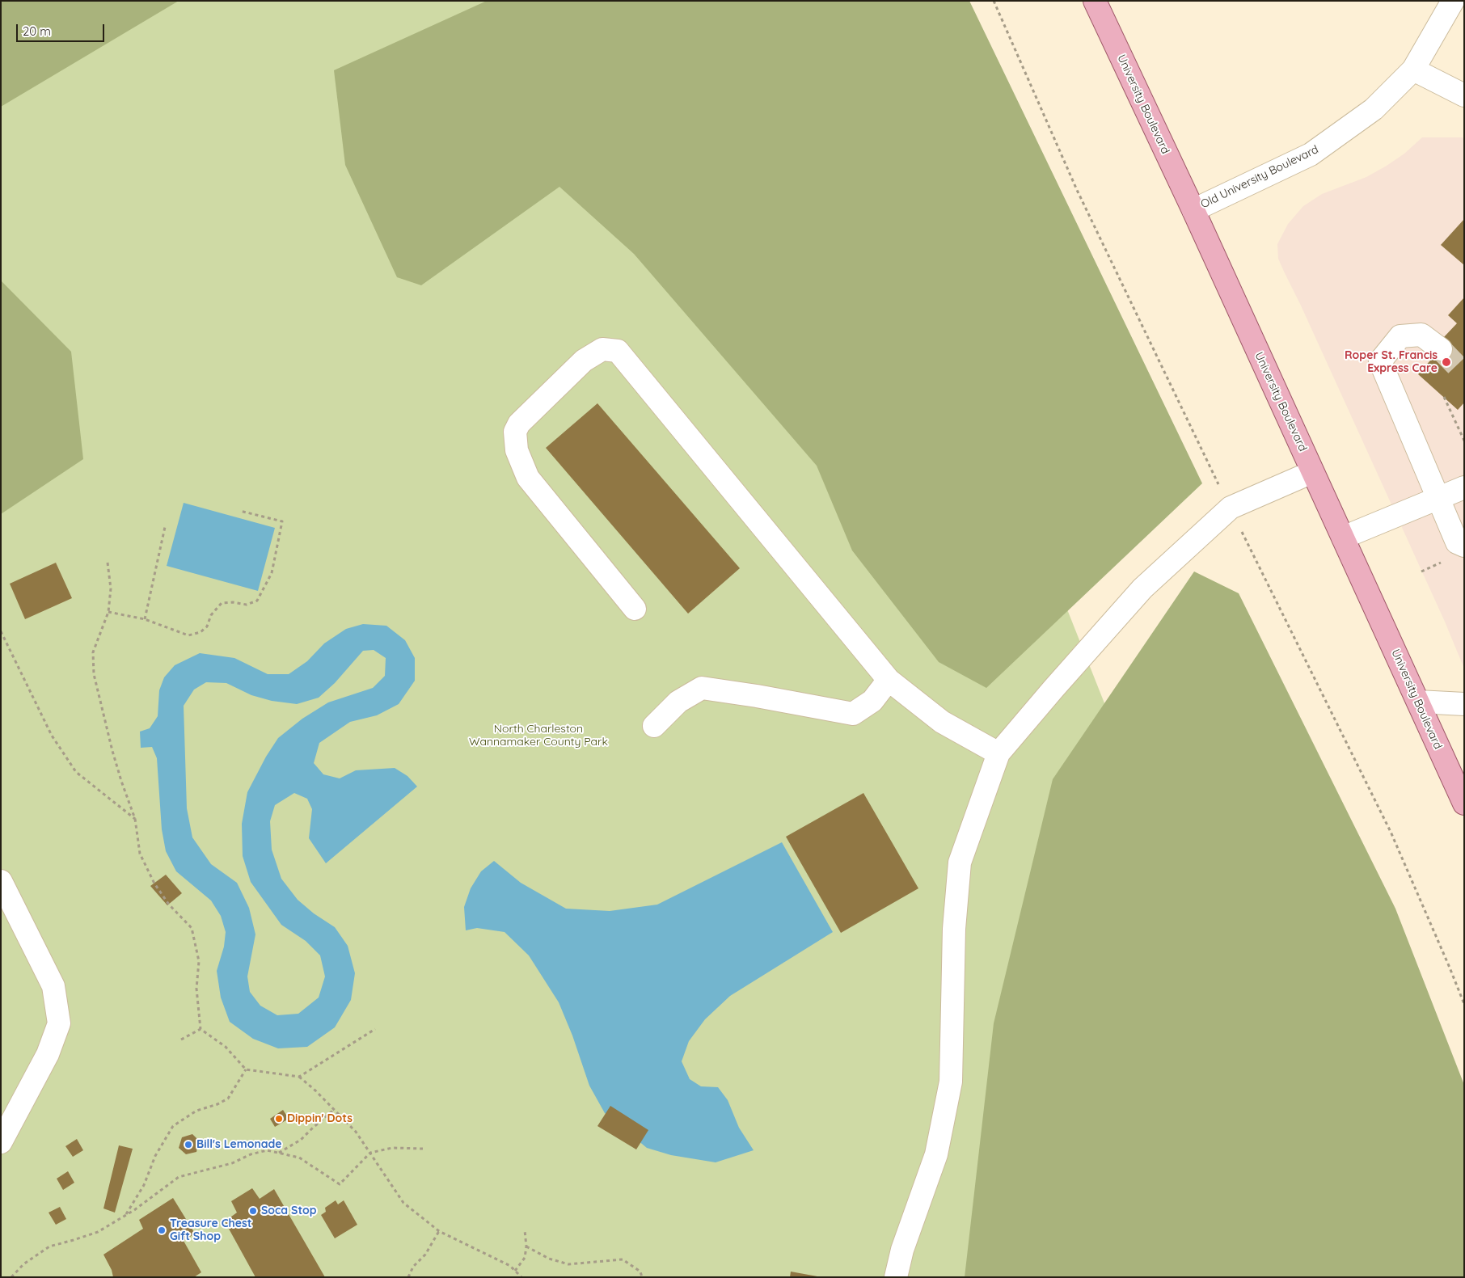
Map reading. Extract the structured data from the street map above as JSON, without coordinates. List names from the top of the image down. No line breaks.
{"streets":{"main road":["University Boulevard"],"street":["Old University Boulevard"]},"crossings":[["University Boulevard","Old University Boulevard"]],"parks":["North Charleston Wannamaker County Park"],"places":["Roper St. Francis Express Care","Dippin' Dots","Bill's Lemonade","Soca Stop","Treasure Chest Gift Shop"],"scale_bar":"20 m"}
